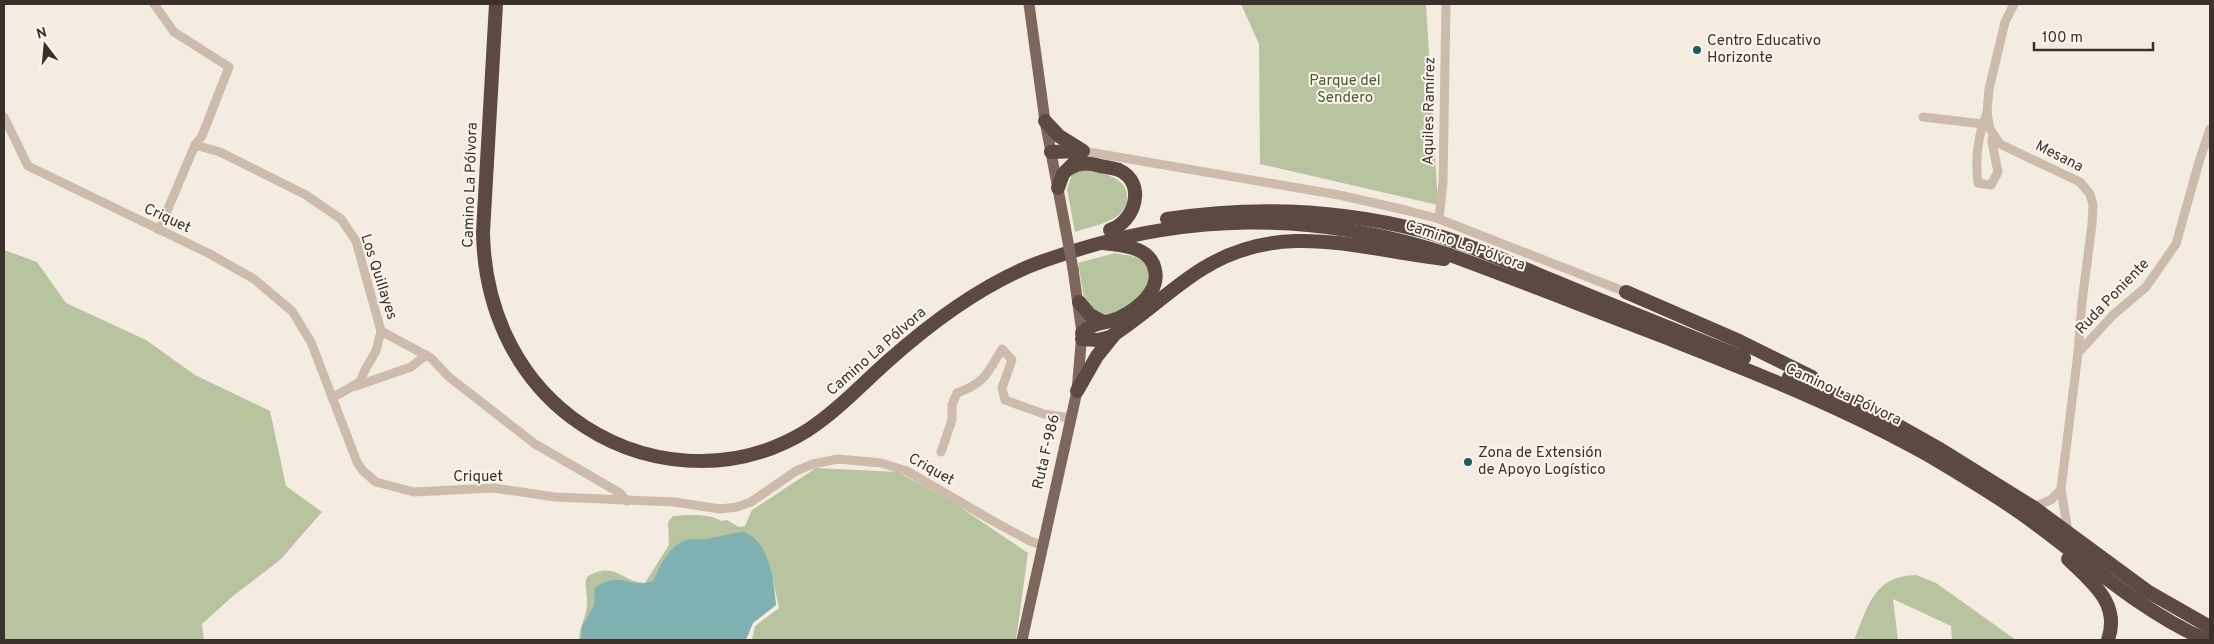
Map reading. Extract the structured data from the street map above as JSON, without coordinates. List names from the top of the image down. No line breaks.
{"streets":{"highway":["Camino La Pólvora"],"main road":["Ruta F-986"],"street":["Aquiles Ramírez","Mesana","Criquet","Los Quillayes","Ruda Poniente"]},"crossings":[["Mesana","Ruda Poniente"],["Camino La Pólvora","Ruda Poniente"],["Criquet","Ruta F-986"]],"parks":["Parque del Sendero"],"places":["Centro Educativo Horizonte","Zona de Extensión de Apoyo Logístico"],"scale_bar":"100 m","north":"top"}
